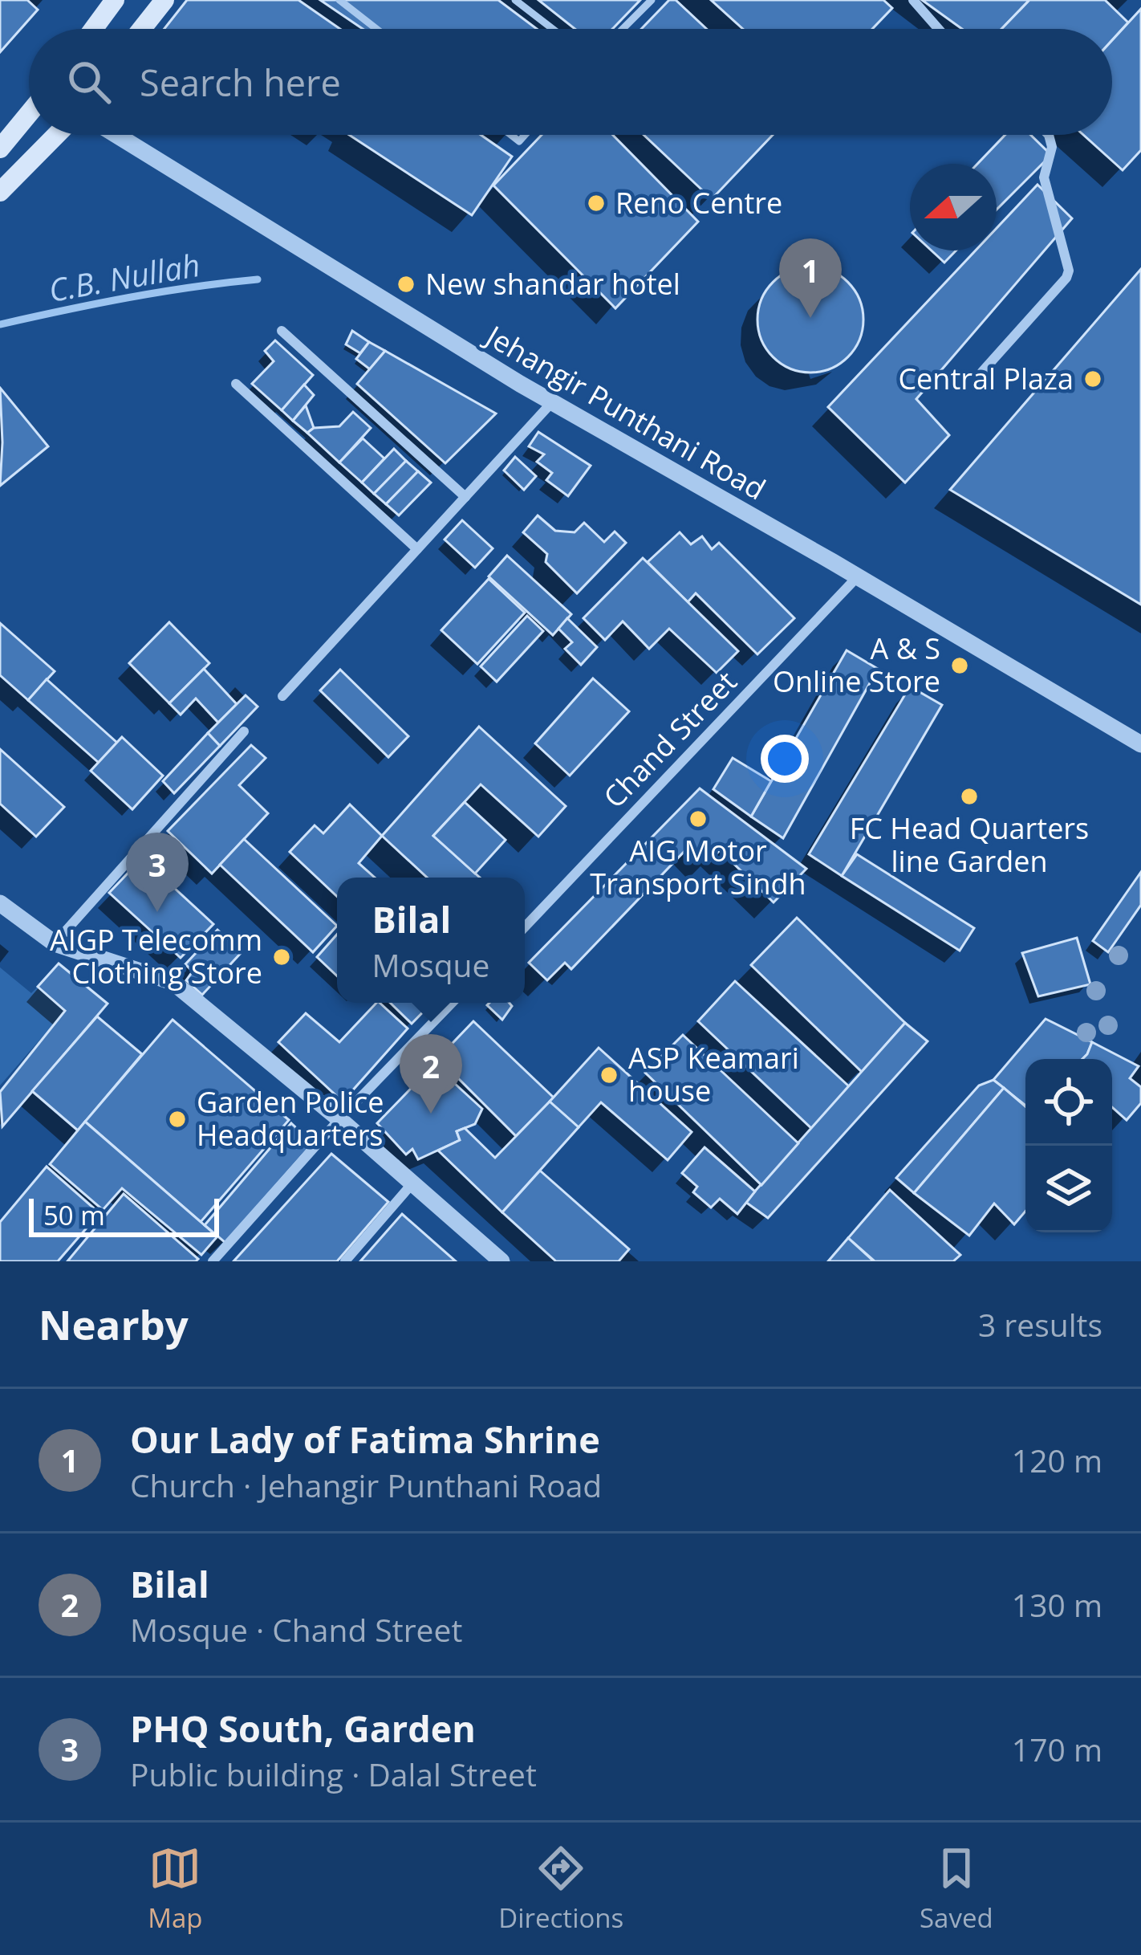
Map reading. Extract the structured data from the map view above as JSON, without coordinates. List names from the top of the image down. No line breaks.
{"streets":{"street":["Jehangir Punthani Road","Chand Street"]},"crossings":[["Jehangir Punthani Road","Chand Street"]],"water":["C.B. Nullah"],"places":["Reno Centre","New shandar hotel","Central Plaza","A & S Online Store","FC Head Quarters line Garden","AIG Motor Transport Sindh","AIGP Telecomm Clothing Store","ASP Keamari house","Garden Police Headquarters"],"scale_bar":"50 m","north":"left","page":{"search":"Search here","pins":["1","3","2"],"popup":["Bilal","Mosque"],"scale":"50 m","heading":["Nearby","3 results"],"list":[{"mark":"1","name":"Our Lady of Fatima Shrine","note":"Church · Jehangir Punthani Road","value":"120 m"},{"mark":"2","name":"Bilal","note":"Mosque · Chand Street","value":"130 m"},{"mark":"3","name":"PHQ South, Garden","note":"Public building · Dalal Street","value":"170 m"}],"nav":["Map","Directions","Saved"]}}
